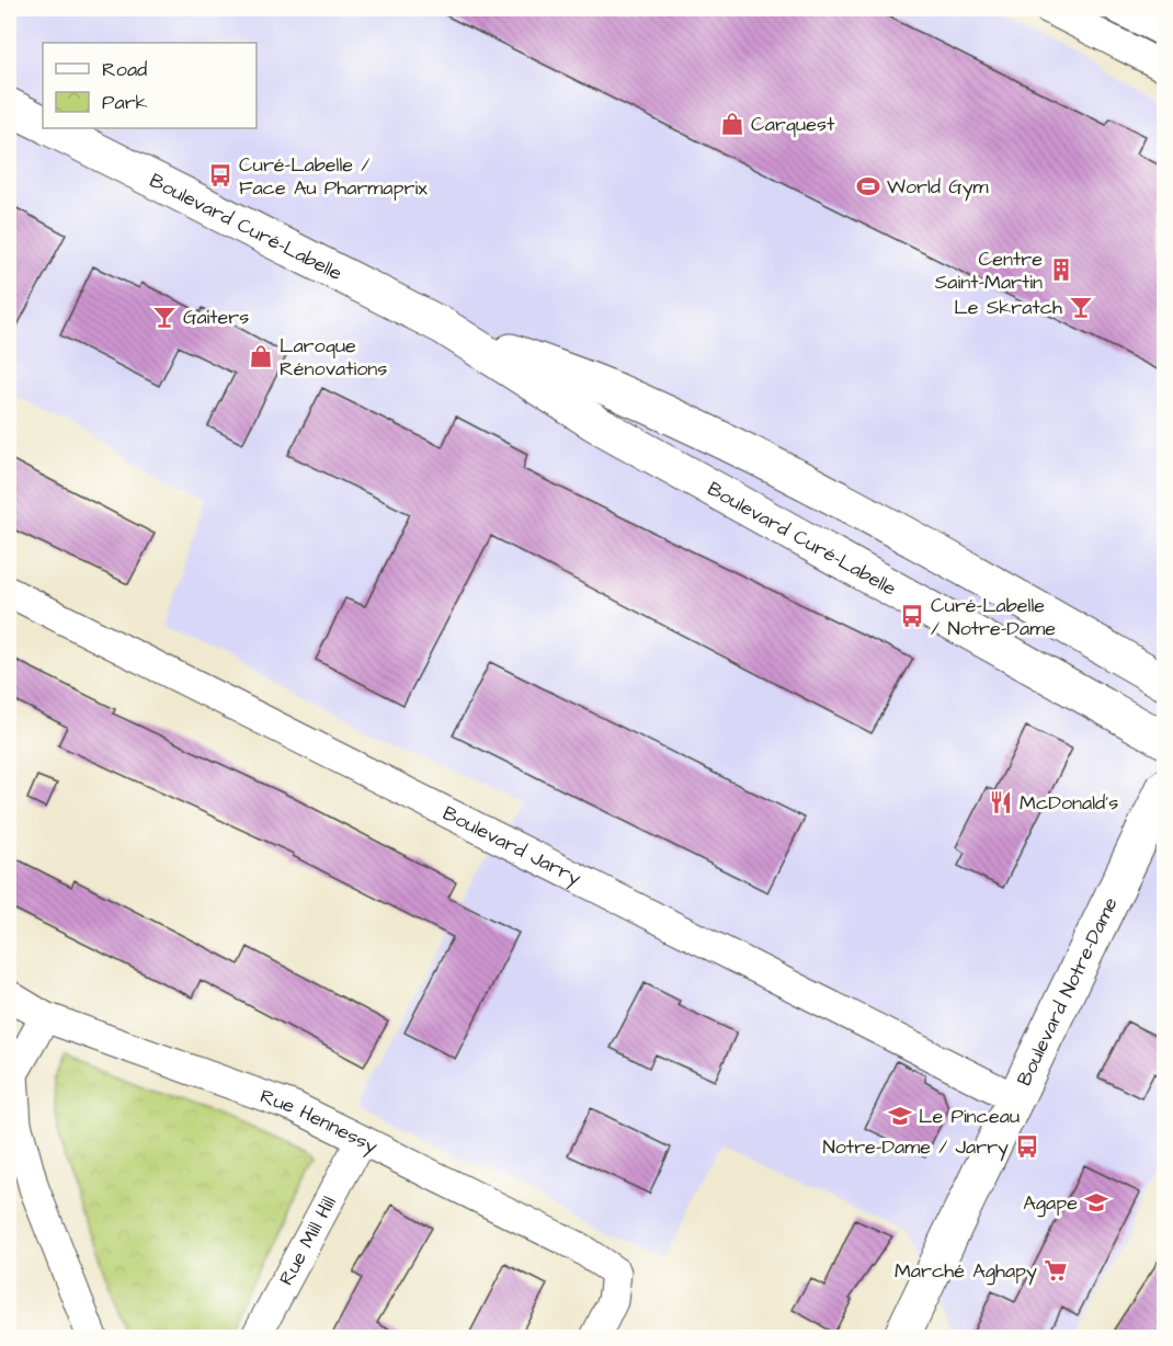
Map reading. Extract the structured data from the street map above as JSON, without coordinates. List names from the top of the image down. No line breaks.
{"streets":{"main road":["Boulevard Curé-Labelle","Boulevard Notre-Dame"],"street":["Boulevard Jarry","Rue Hennessy","Rue Mill Hill"]},"crossings":[["Boulevard Jarry","Boulevard Notre-Dame"],["Rue Hennessy","Rue Mill Hill"]],"places":{"shop":["Carquest","Laroque Rénovations"],"bus stop":["Curé-Labelle / Face Au Pharmaprix","Curé-Labelle / Notre-Dame","Notre-Dame / Jarry"],"sports":["World Gym"],"building":["Centre Saint-Martin"],"bar":["Le Skratch","Gaiters"],"restaurant":["McDonald's"],"school or university":["Le Pinceau","Agape"],"supermarket":["Marché Aghapy"]},"legend":["Road","Park"]}
